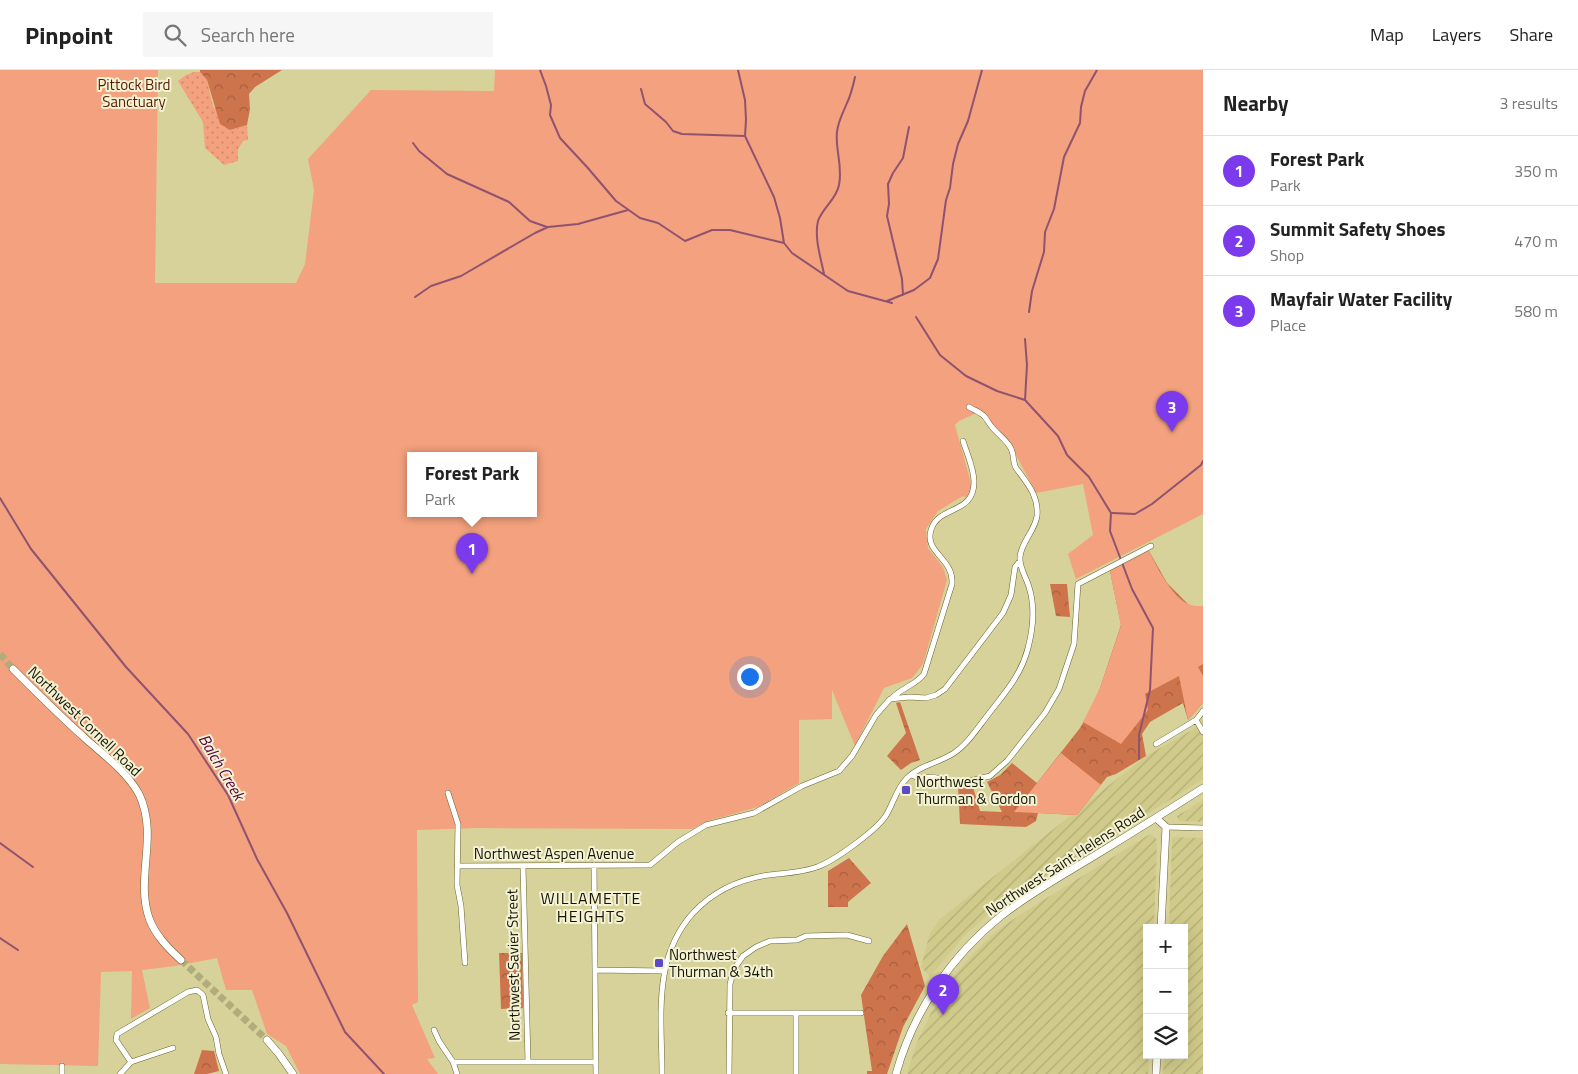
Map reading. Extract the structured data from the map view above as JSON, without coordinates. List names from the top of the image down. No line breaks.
{"streets":{"main road":["Northwest Cornell Road","Northwest Saint Helens Road"],"street":["Northwest Aspen Avenue","Northwest Savier Street"]},"crossings":[["Northwest Aspen Avenue","Northwest Savier Street"]],"districts":["WILLAMETTE HEIGHTS"],"water":["Balch Creek"],"parks":["Pittock Bird Sanctuary"],"places":{"transit":["Northwest Thurman & Gordon","Northwest Thurman & 34th"]},"page":{"header":"Pinpoint","search":"Search here","nav":["Map","Layers","Share"],"heading":["Nearby","3 results"],"list":[{"mark":"1","name":"Forest Park","note":"Park","value":"350 m"},{"mark":"2","name":"Summit Safety Shoes","note":"Shop","value":"470 m"},{"mark":"3","name":"Mayfair Water Facility","note":"Place","value":"580 m"}],"pins":["3","1","2"],"popup":["Forest Park","Park"],"map_buttons":["+","−"]}}
